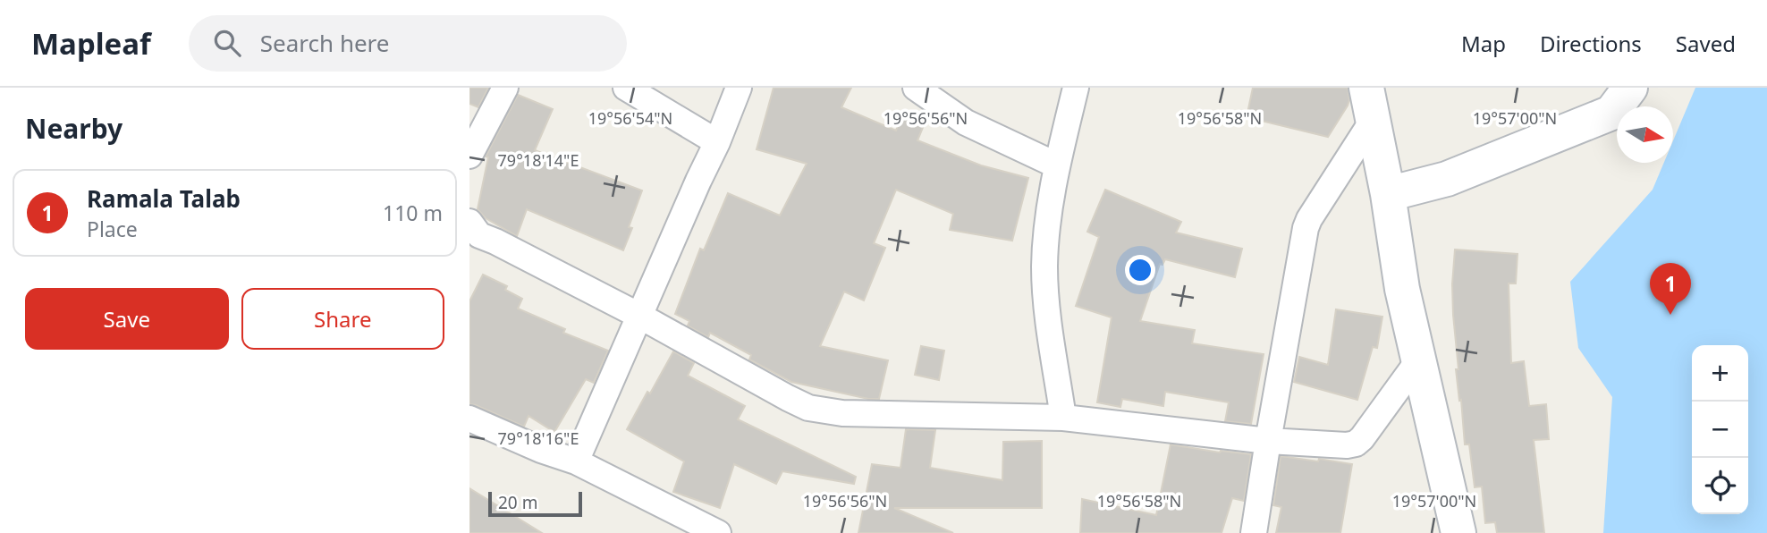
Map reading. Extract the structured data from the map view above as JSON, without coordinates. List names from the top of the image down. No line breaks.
{"scale_bar":"20 m","north":"right","page":{"header":"Mapleaf","search":"Search here","nav":["Map","Directions","Saved"],"heading":"Nearby","list":[{"mark":"1","name":"Ramala Talab","note":"Place","value":"110 m"}],"pins":"1","buttons":["Save","Share"],"map_buttons":["+","−"],"scale":"20 m"},"coordinates":["19°56'54\"N","19°56'56\"N","19°56'58\"N","19°57'00\"N","79°18'14\"E","79°18'16\"E"]}
